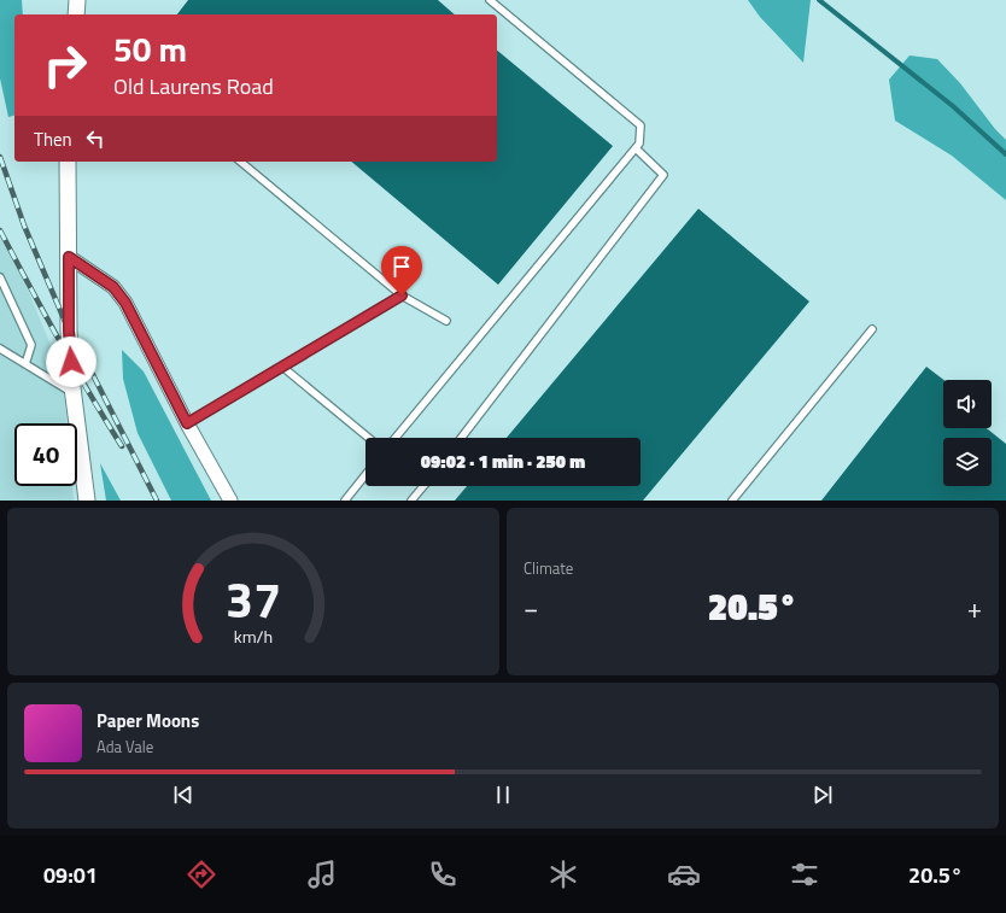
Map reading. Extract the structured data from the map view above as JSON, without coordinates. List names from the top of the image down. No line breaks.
{"page":{"turn":["50 m","Old Laurens Road"],"then":"Then","limit":"40","trip":"09:02 · 1 min · 250 m","tile":"Climate","heat":["−","20.5°","+"],"song":["Paper Moons","Ada Vale"],"tabs":["09:01","20.5°"],"gauge":["37","km/h"]}}
